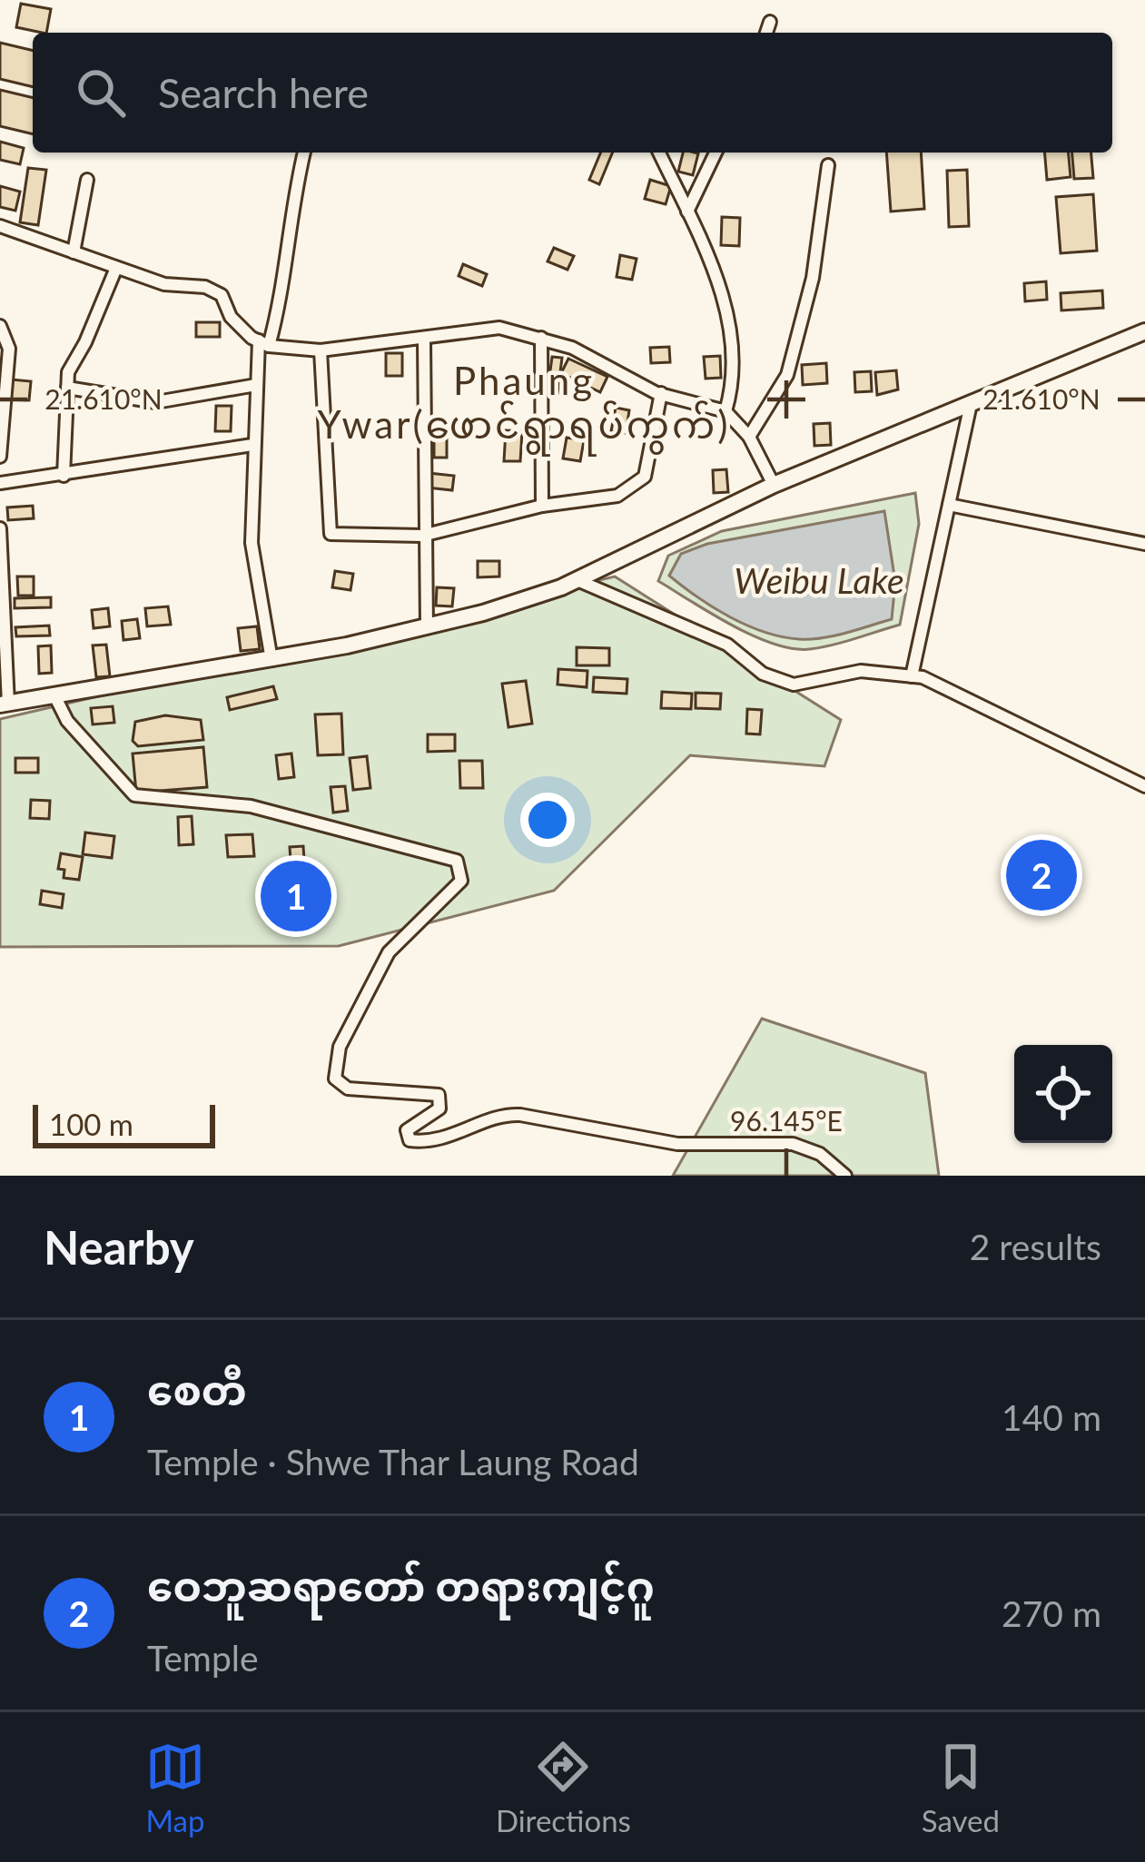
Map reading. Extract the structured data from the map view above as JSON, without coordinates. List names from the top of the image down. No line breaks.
{"districts":["Phaung Ywar(ဖောင်ရွာရပ်ကွက်)"],"water":["Weibu Lake"],"scale_bar":"100 m","page":{"search":"Search here","pins":["2","1"],"scale":"100 m","heading":["Nearby","2 results"],"list":[{"mark":"1","name":"စေတီ","note":"Temple · Shwe Thar Laung Road","value":"140 m"},{"mark":"2","name":"ဝေဘူဆရာတော် တရားကျင့်ဂူ","note":"Temple","value":"270 m"}],"nav":["Map","Directions","Saved"]},"coordinates":["21.610°N","96.145°E"]}
